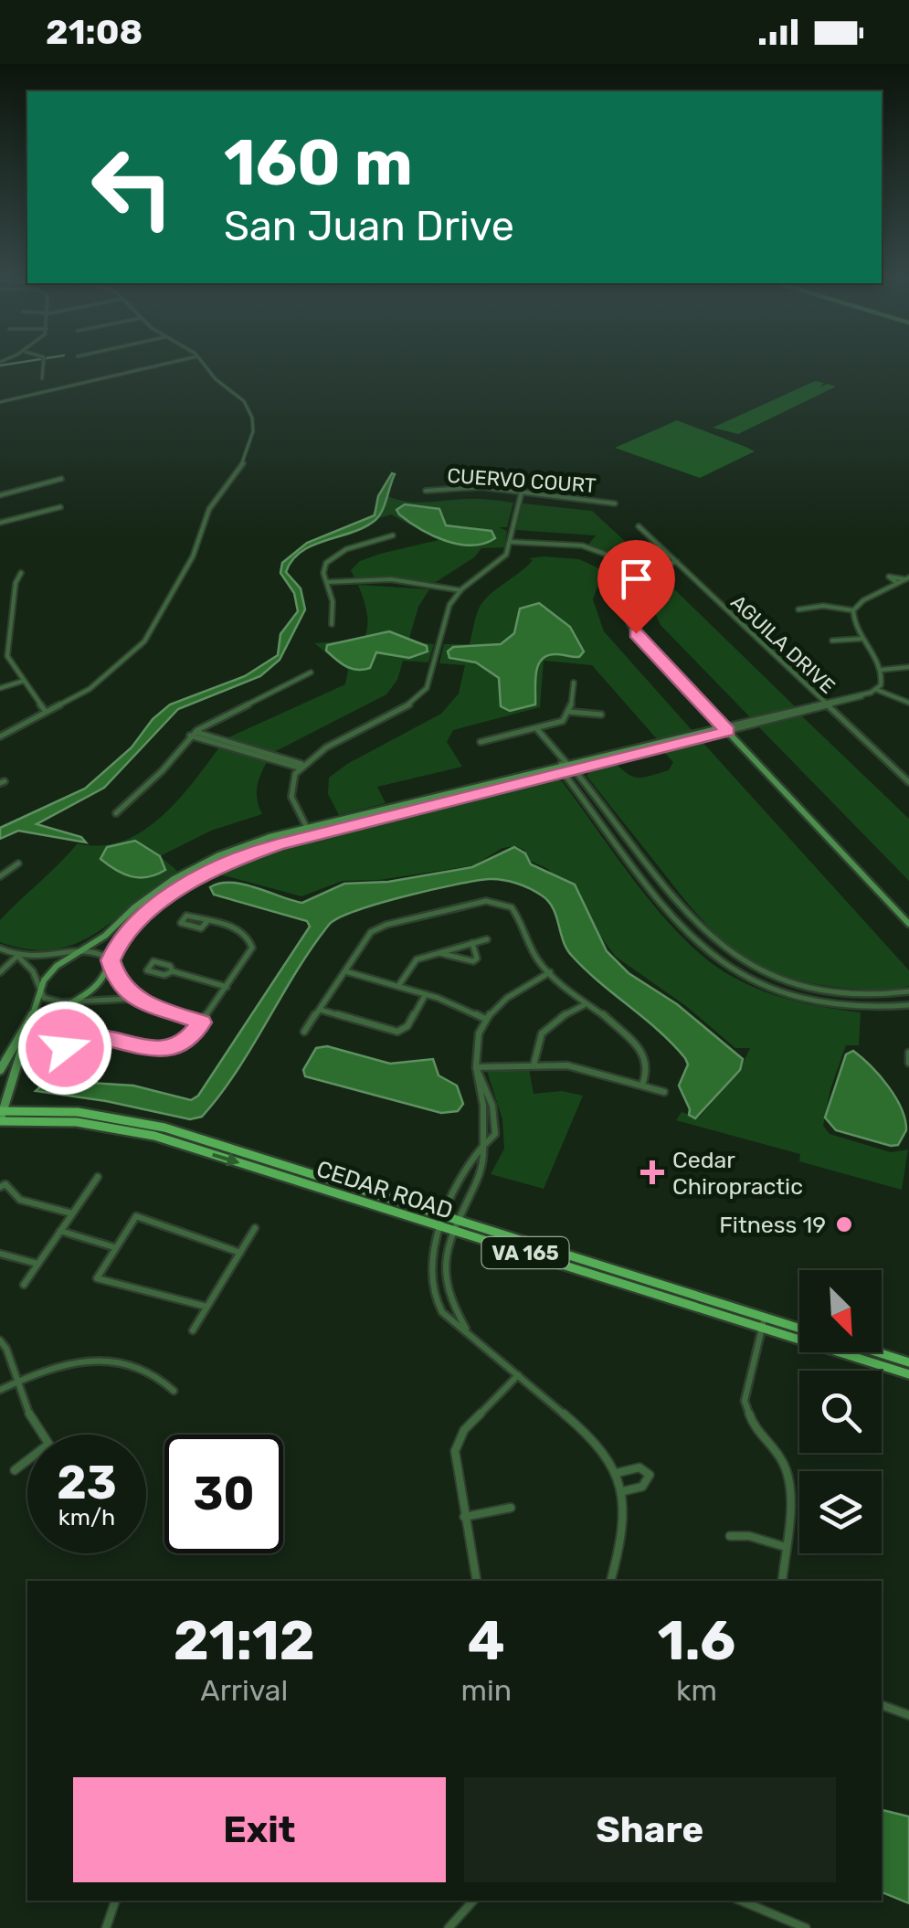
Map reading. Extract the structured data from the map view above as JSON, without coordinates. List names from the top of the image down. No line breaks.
{"streets":{"main road":["CEDAR ROAD","VA 165"],"street":["CUERVO COURT","AGUILA DRIVE"]},"places":{"health":["Cedar Chiropractic"],"other":["Fitness 19"]},"north":"bottom right","page":{"status":"21:08","turn":["160 m","San Juan Drive"],"speed":"23 km/h","limit":"30","eta":["21:12","Arrival","4","min","1.6","km"],"buttons":["Exit","Share"]}}
